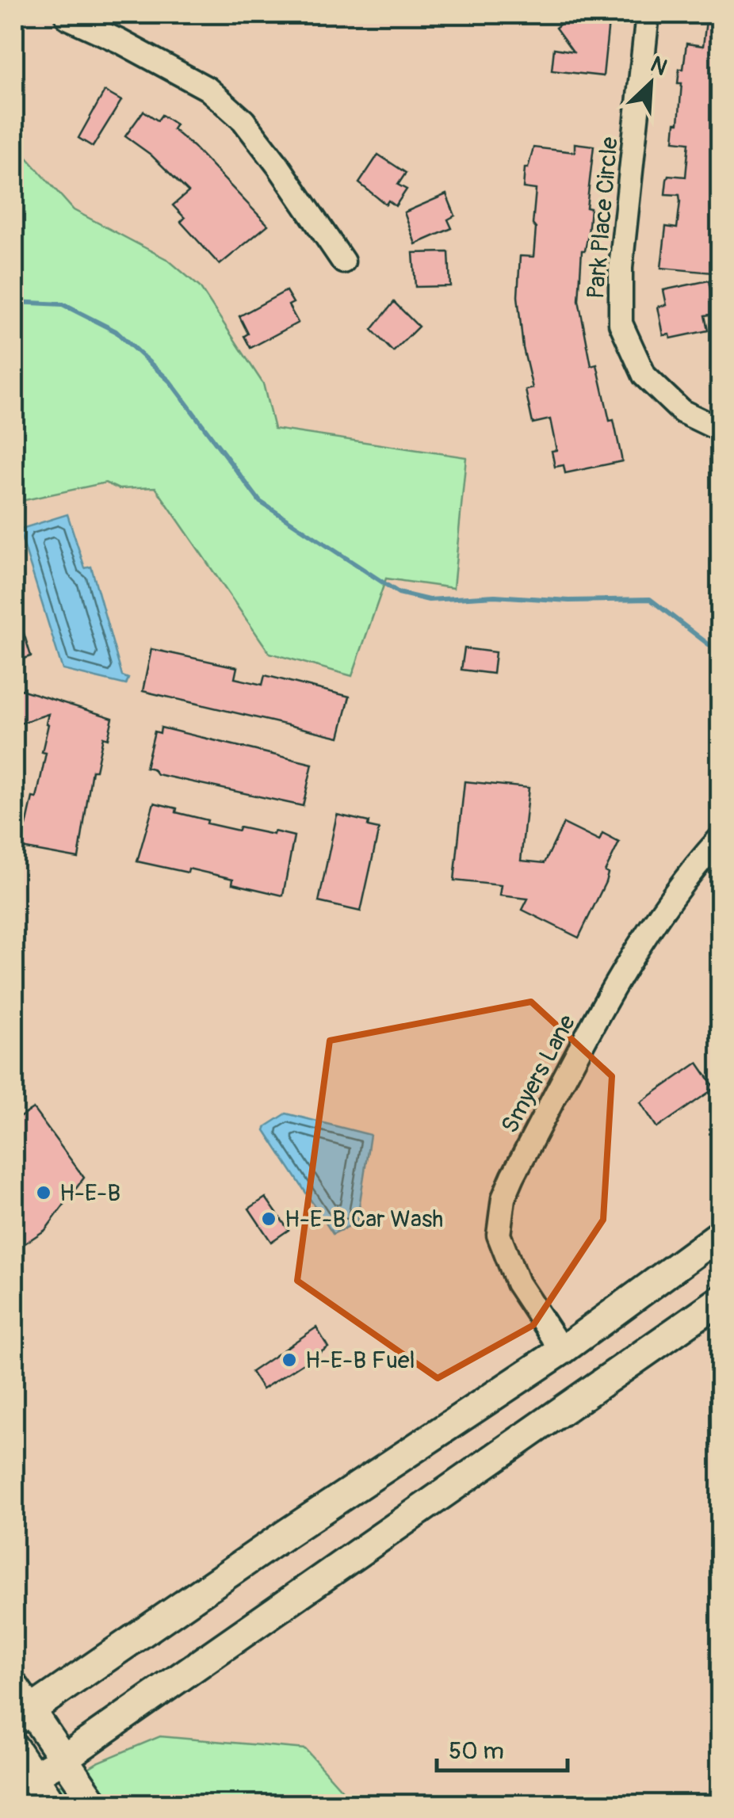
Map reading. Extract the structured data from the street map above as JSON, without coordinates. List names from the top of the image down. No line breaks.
{"streets":{"street":["Park Place Circle","Smyers Lane"]},"places":["H-E-B","H-E-B Car Wash","H-E-B Fuel"],"scale_bar":"50 m","north":"top right"}
